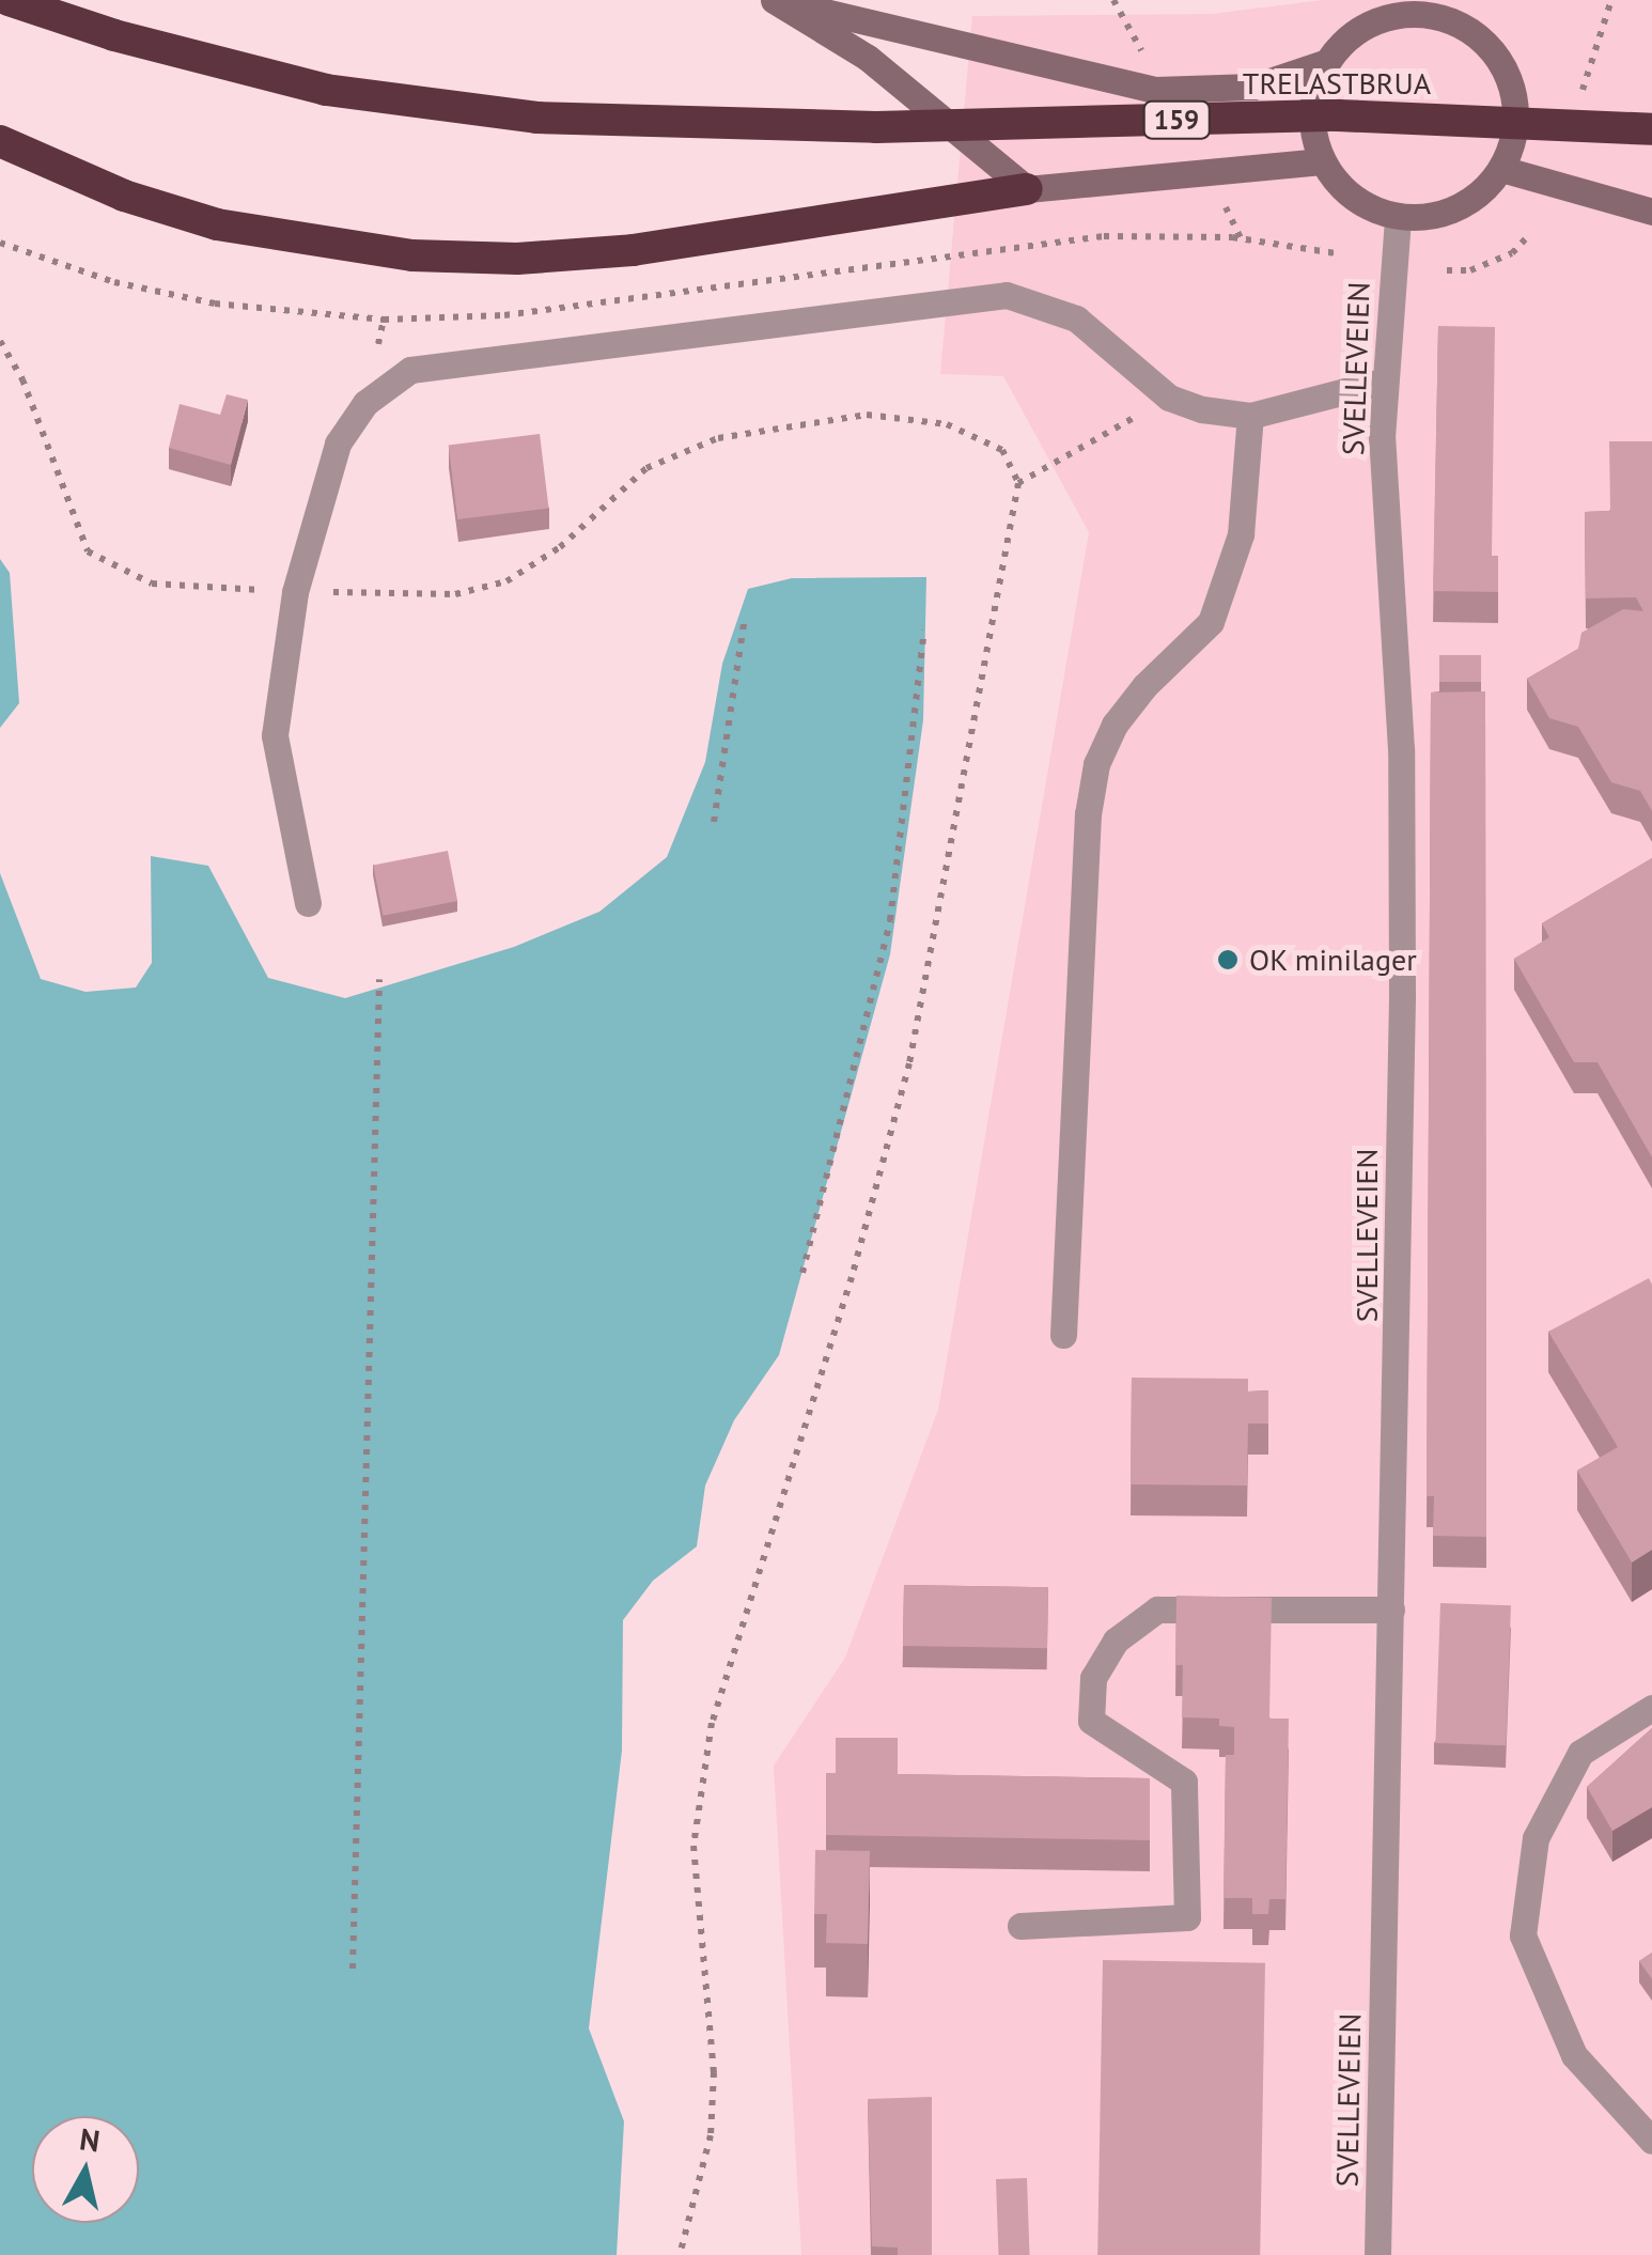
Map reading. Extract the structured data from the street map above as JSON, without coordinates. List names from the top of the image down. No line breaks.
{"streets":{"highway":["TRELASTBRUA","159"],"street":["SVELLEVEIEN"]},"places":["OK minilager"],"north":"top"}
